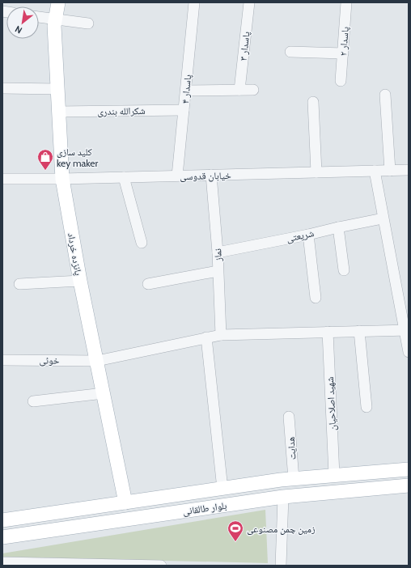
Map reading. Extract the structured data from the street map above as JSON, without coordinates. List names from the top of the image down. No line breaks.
{"streets":{"main road":["پانزده خرداد","بلوار طالقانی"],"street":["پاسدار ۲","پاسدار ۳","پاسدار ۴","شکرالله بندری","خیابان قدوسی","شریعتی","نماز","خوئی","شهید اصلاحیان","هدایت"]},"crossings":[["پاسدار ۴","شکرالله بندری"],["پاسدار ۴","خیابان قدوسی"],["شکرالله بندری","پانزده خرداد"],["خیابان قدوسی","پانزده خرداد"],["خیابان قدوسی","نماز"],["شریعتی","نماز"],["پانزده خرداد","خوئی"],["پانزده خرداد","بلوار طالقانی"],["نماز","خوئی"],["خوئی","شهید اصلاحیان"],["شهید اصلاحیان","بلوار طالقانی"],["هدایت","بلوار طالقانی"]],"places":{"shop":["کلید سازی key maker"],"sports":["زمین چمن مصنوعی"]},"north":"bottom left"}
